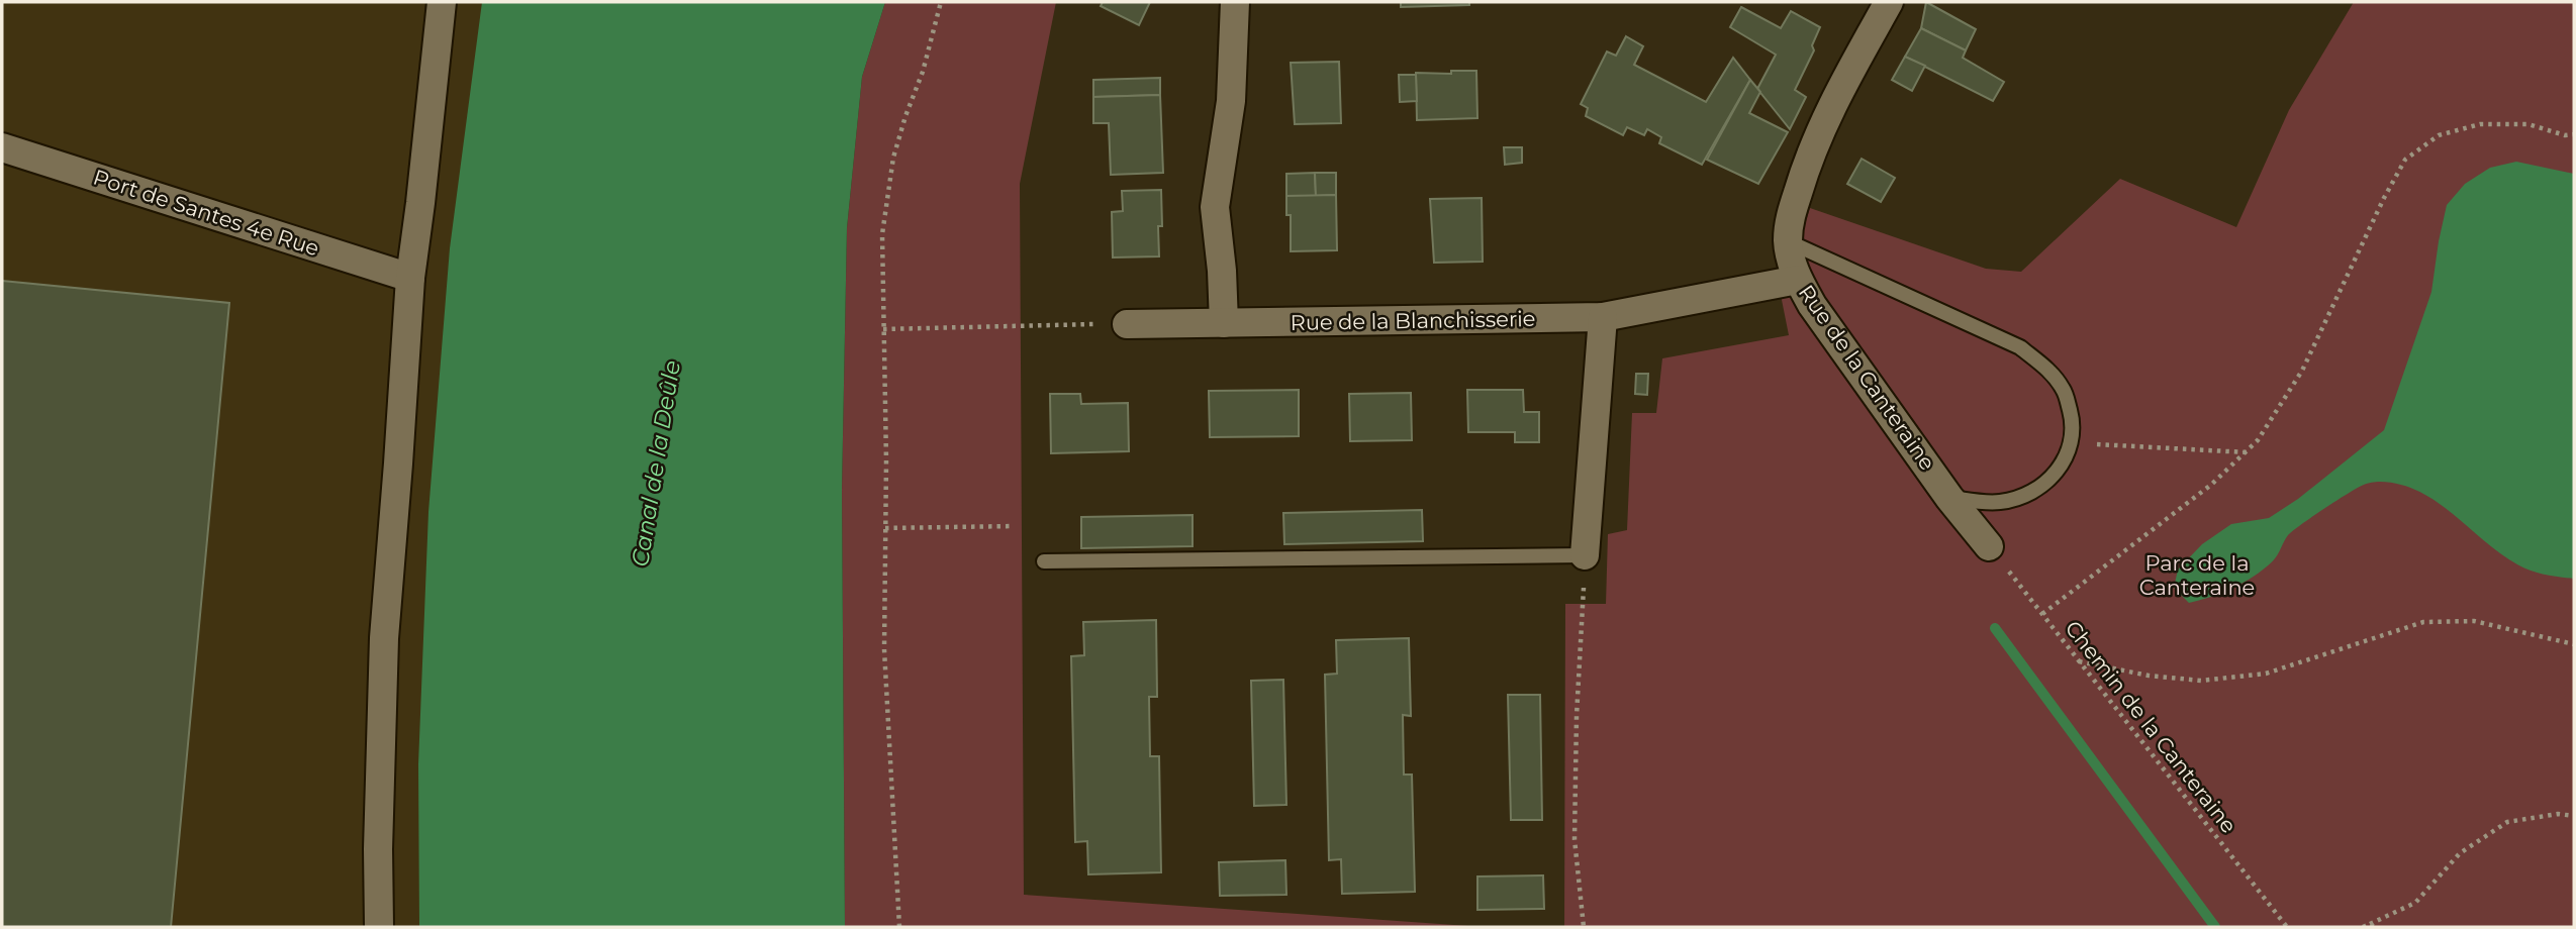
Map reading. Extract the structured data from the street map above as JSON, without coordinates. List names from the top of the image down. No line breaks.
{"streets":{"street":["Port de Santes 4e Rue","Rue de la Blanchisserie","Rue de la Canteraine"],"path":["Chemin de la Canteraine"]},"crossings":[["Rue de la Blanchisserie","Rue de la Canteraine"],["Rue de la Canteraine","Chemin de la Canteraine"]],"water":["Canal de la Deûle"],"parks":["Parc de la Canteraine"]}
